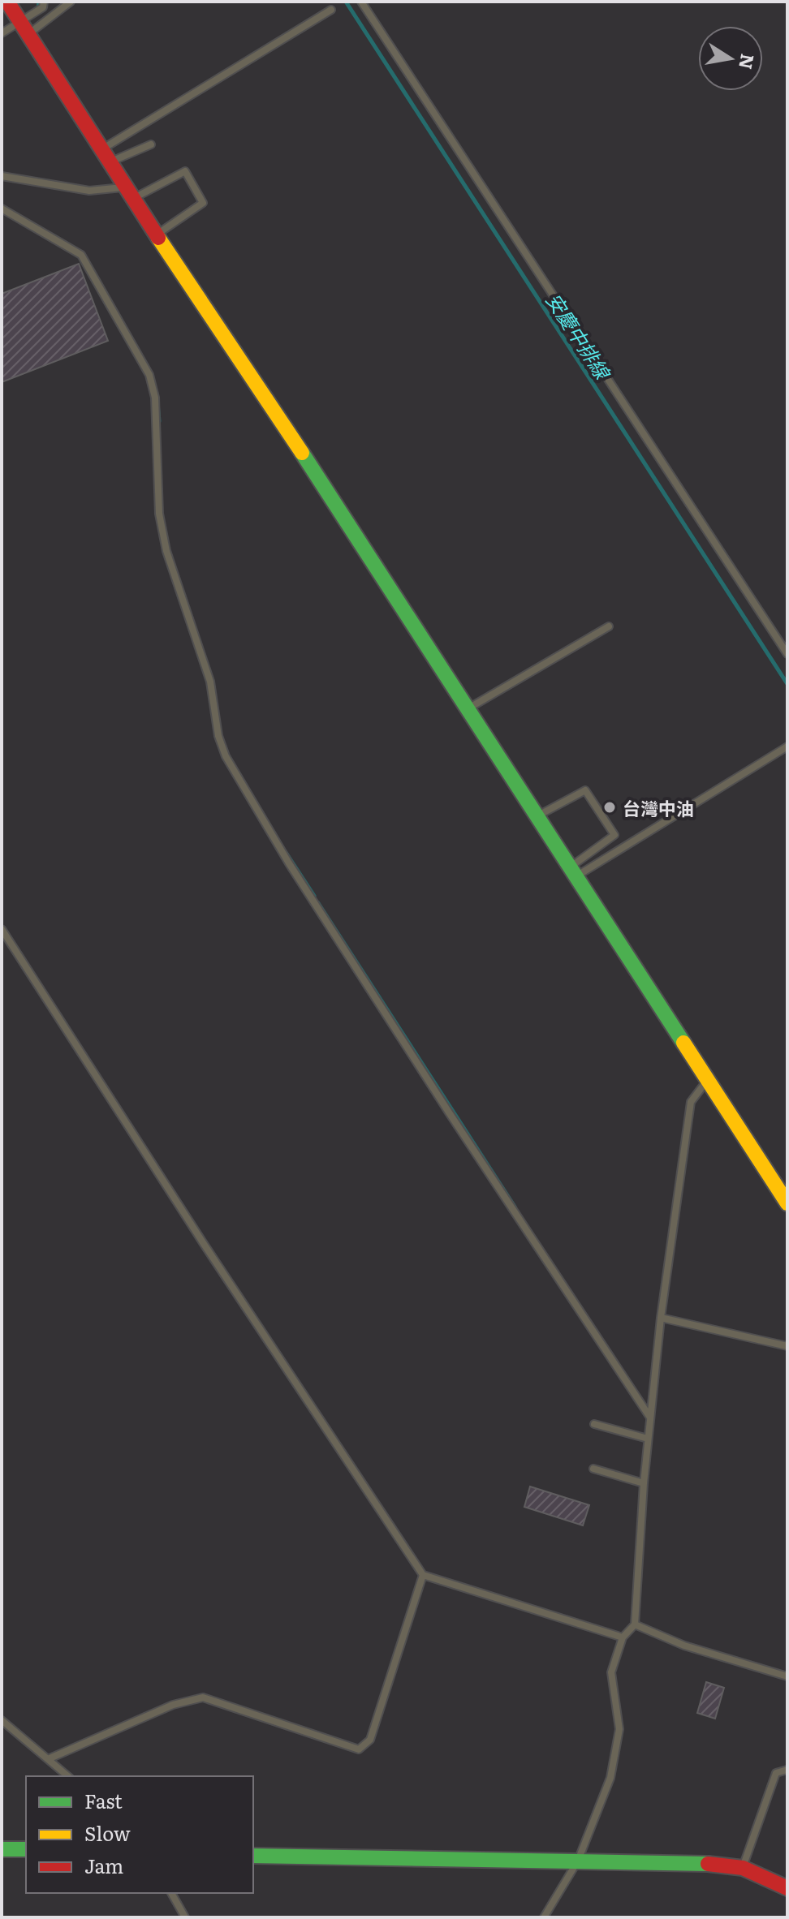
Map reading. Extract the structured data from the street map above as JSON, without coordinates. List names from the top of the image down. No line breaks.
{"water":["安慶中排線"],"places":["台灣中油"],"legend":["Fast","Slow","Jam"],"north":"right"}
